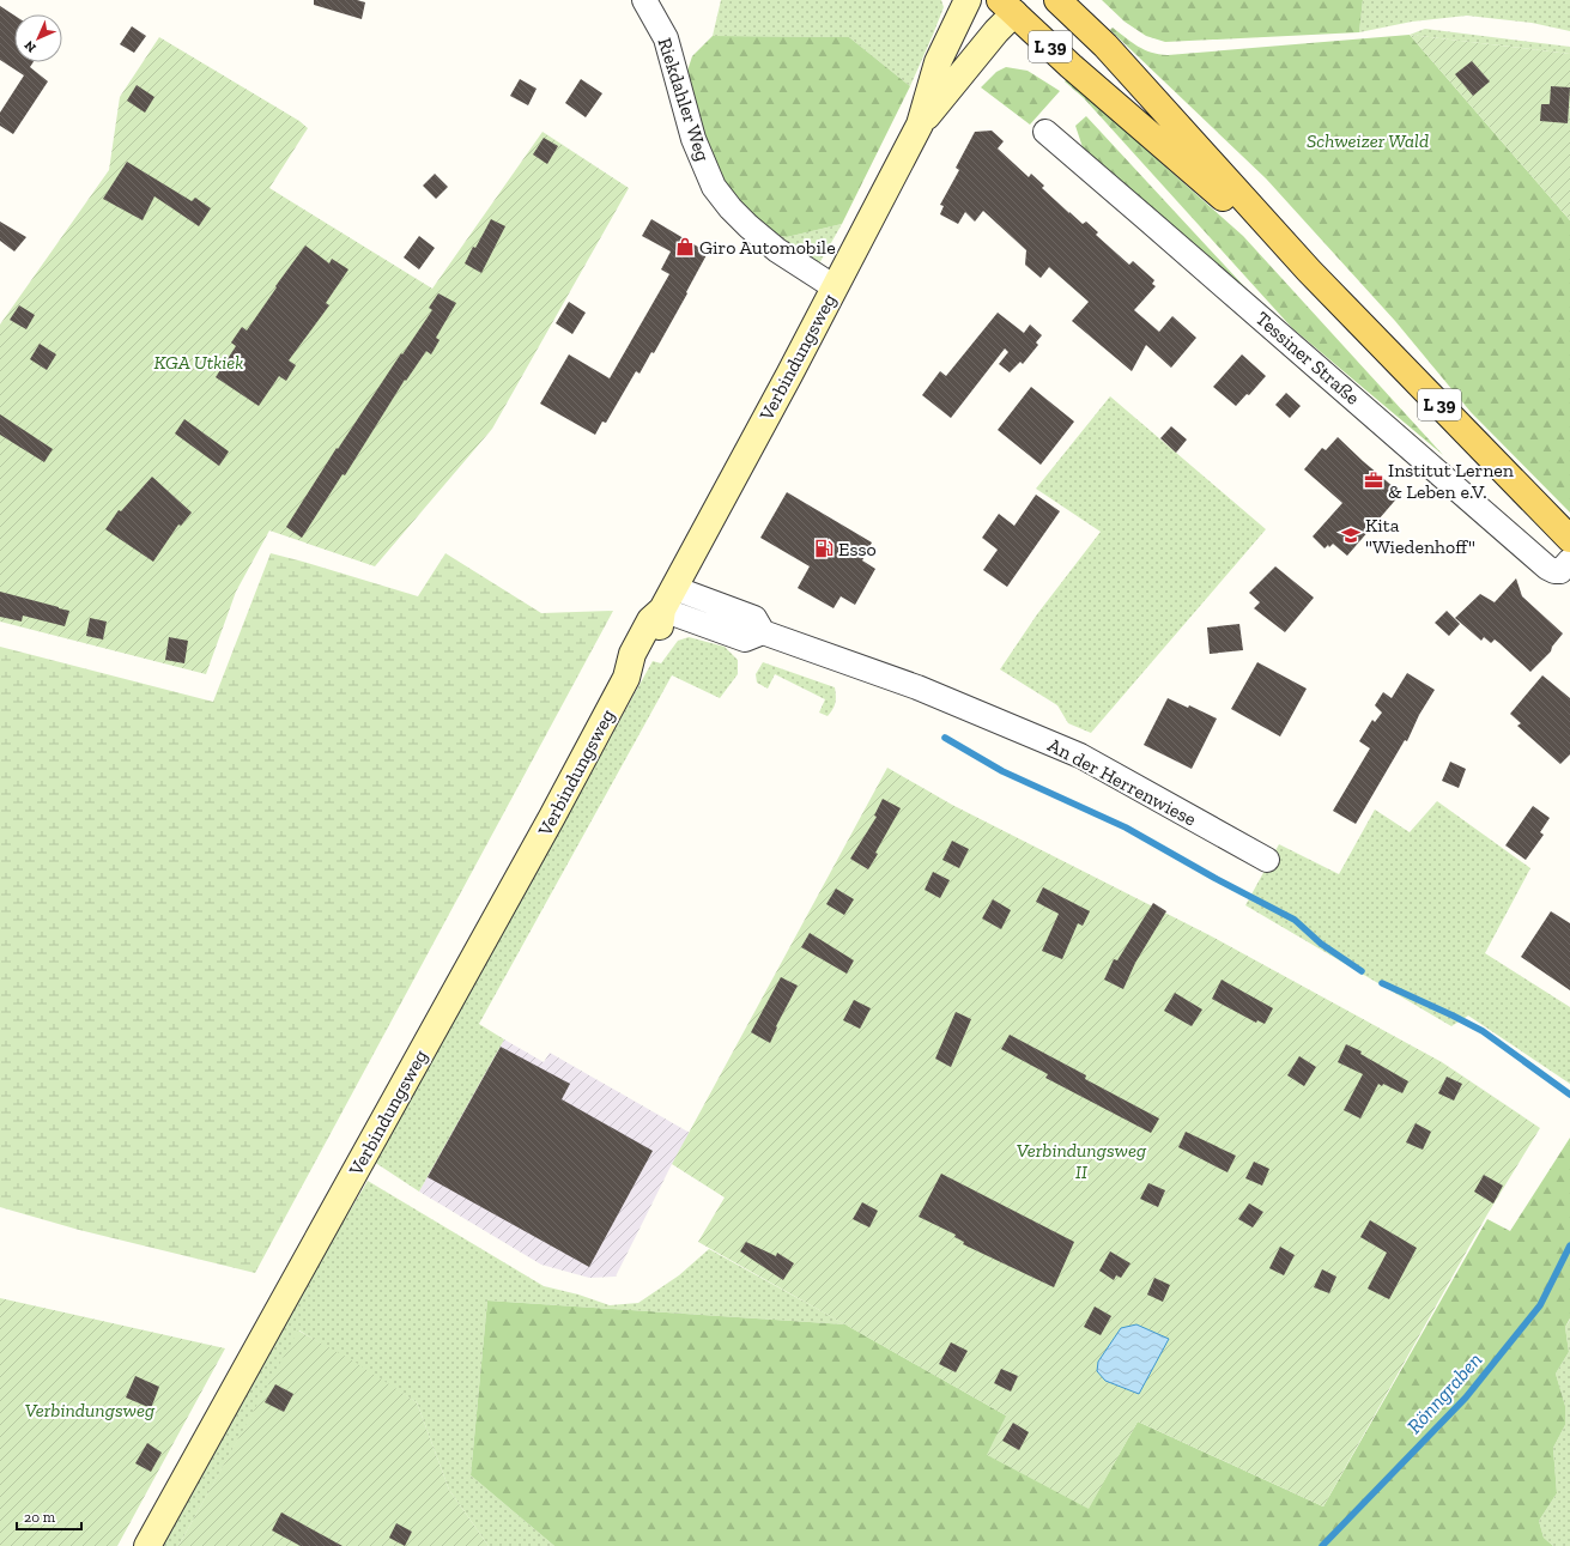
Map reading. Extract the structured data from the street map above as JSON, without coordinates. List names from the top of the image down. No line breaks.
{"streets":{"main road":["L 39","Verbindungsweg"],"street":["Riekdahler Weg","Tessiner Straße","An der Herrenwiese"]},"crossings":[["L 39","Verbindungsweg"],["Riekdahler Weg","Verbindungsweg"],["Verbindungsweg","An der Herrenwiese"]],"water":["Rönngraben"],"parks":["Schweizer Wald","KGA Utkiek","Verbindungsweg II","Verbindungsweg"],"places":{"shop":["Giro Automobile"],"office":["Institut Lernen & Leben e.V."],"school or university":["Kita \"Wiedenhoff\""],"fuel station":["Esso"]},"scale_bar":"20 m","north":"bottom left"}
